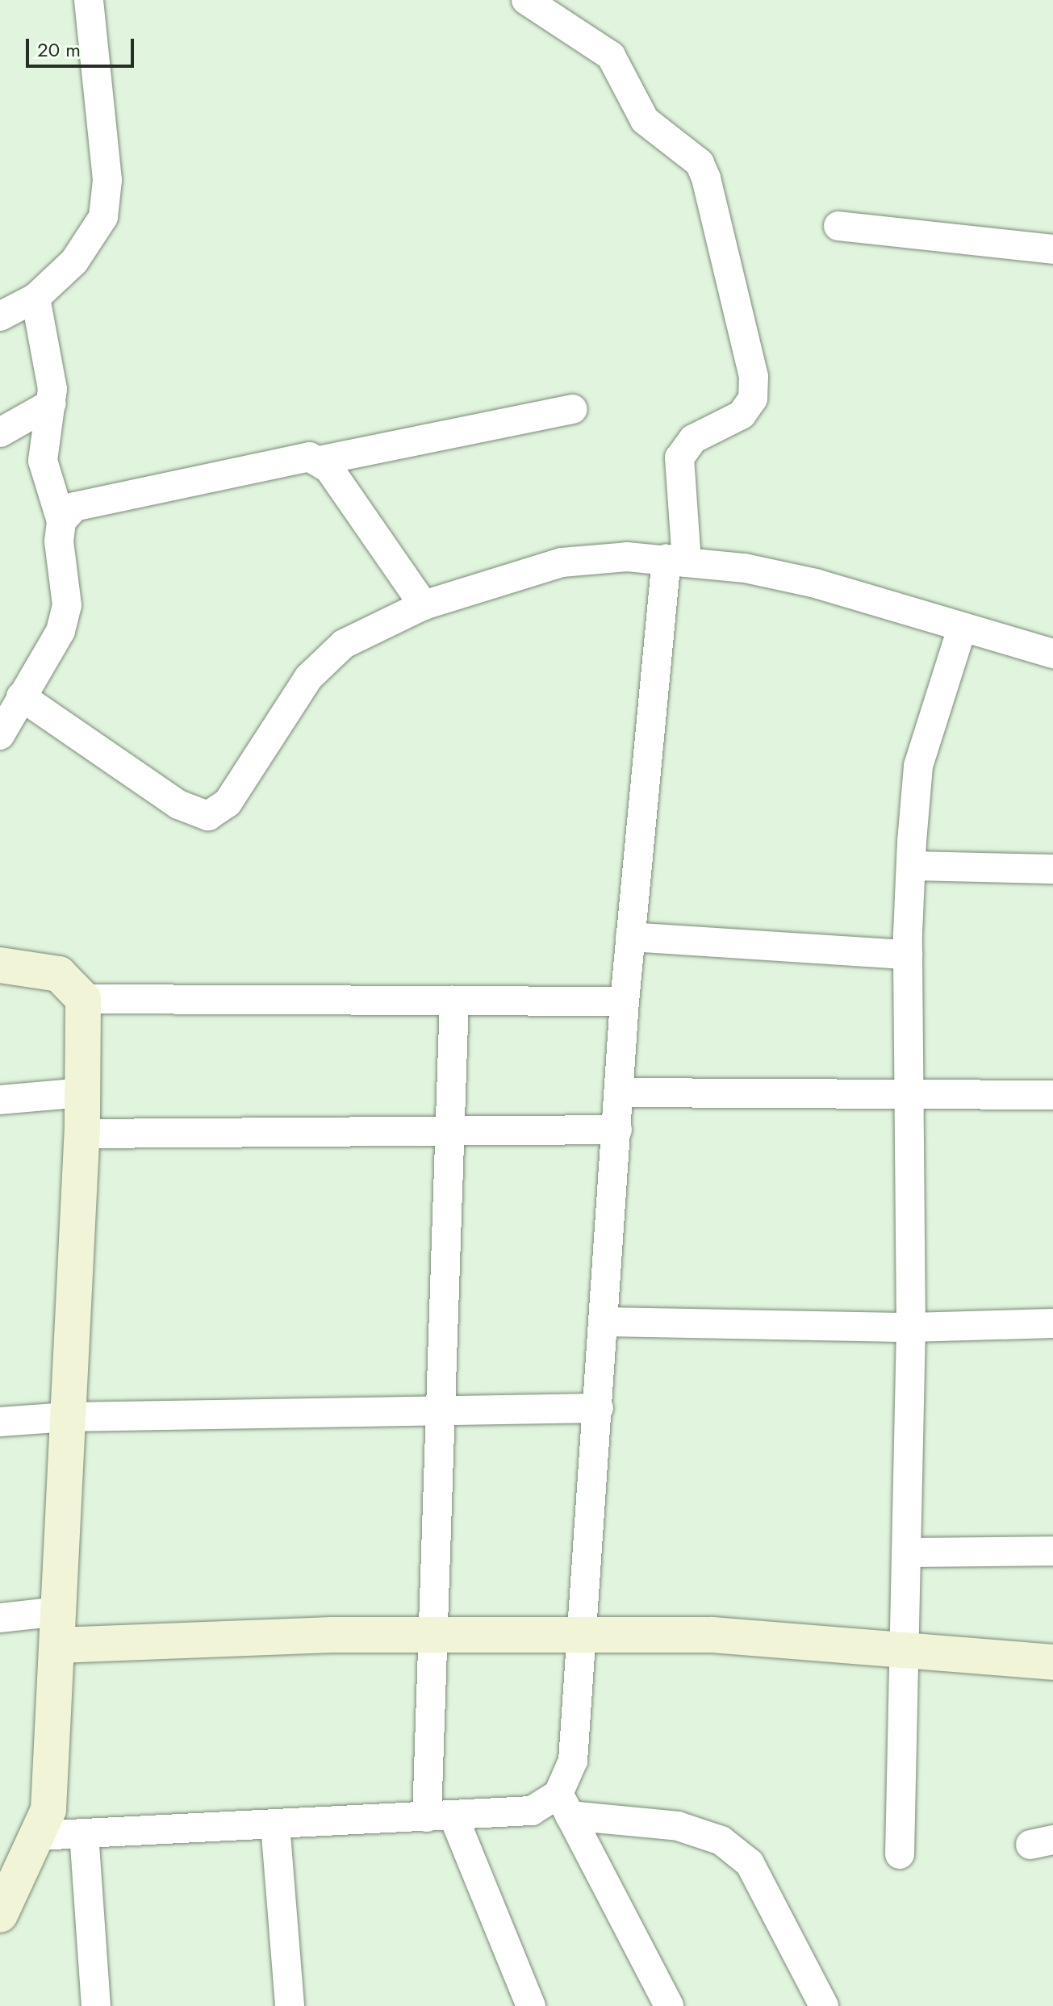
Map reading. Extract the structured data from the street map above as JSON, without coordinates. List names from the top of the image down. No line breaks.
{"scale_bar":"20 m"}
